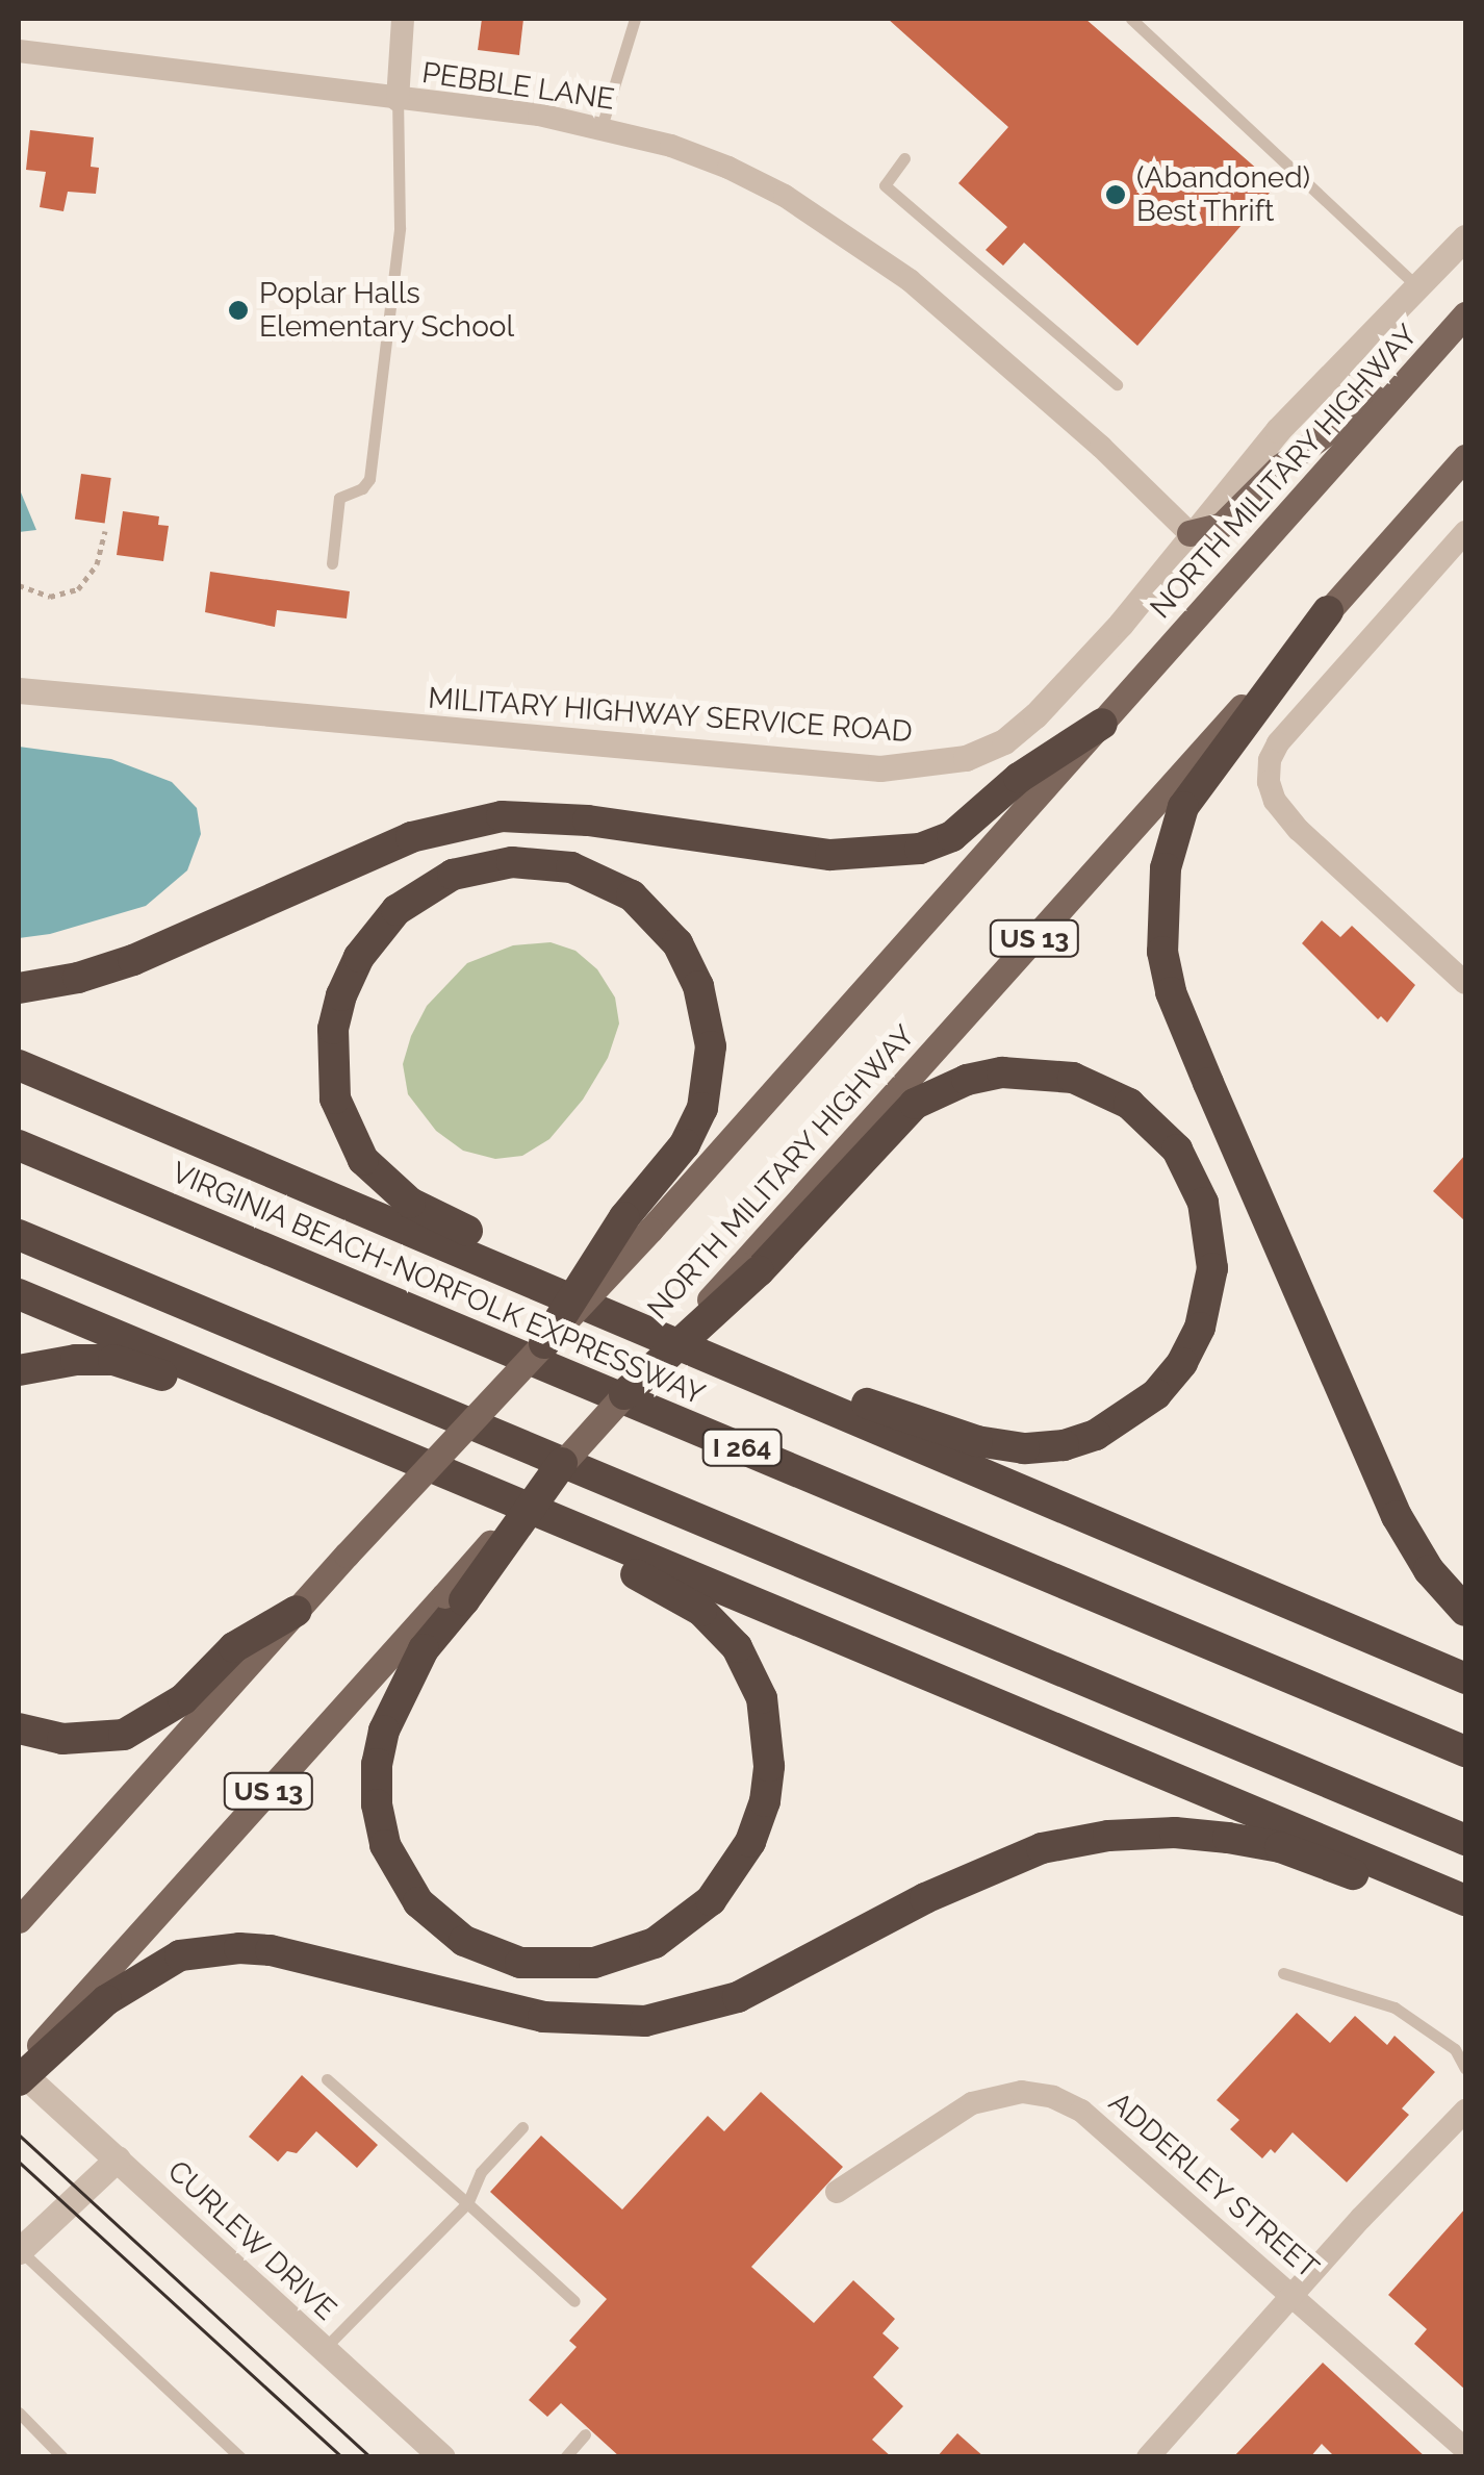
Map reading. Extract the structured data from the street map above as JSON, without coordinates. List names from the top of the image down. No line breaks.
{"streets":{"highway":["VIRGINIA BEACH-NORFOLK EXPRESSWAY","I 264"],"main road":["NORTH MILITARY HIGHWAY","US 13"],"street":["PEBBLE LANE","MILITARY HIGHWAY SERVICE ROAD","ADDERLEY STREET","CURLEW DRIVE"]},"crossings":[["PEBBLE LANE","MILITARY HIGHWAY SERVICE ROAD"],["US 13","CURLEW DRIVE"]],"places":["(Abandoned) Best Thrift","Poplar Halls Elementary School"]}
